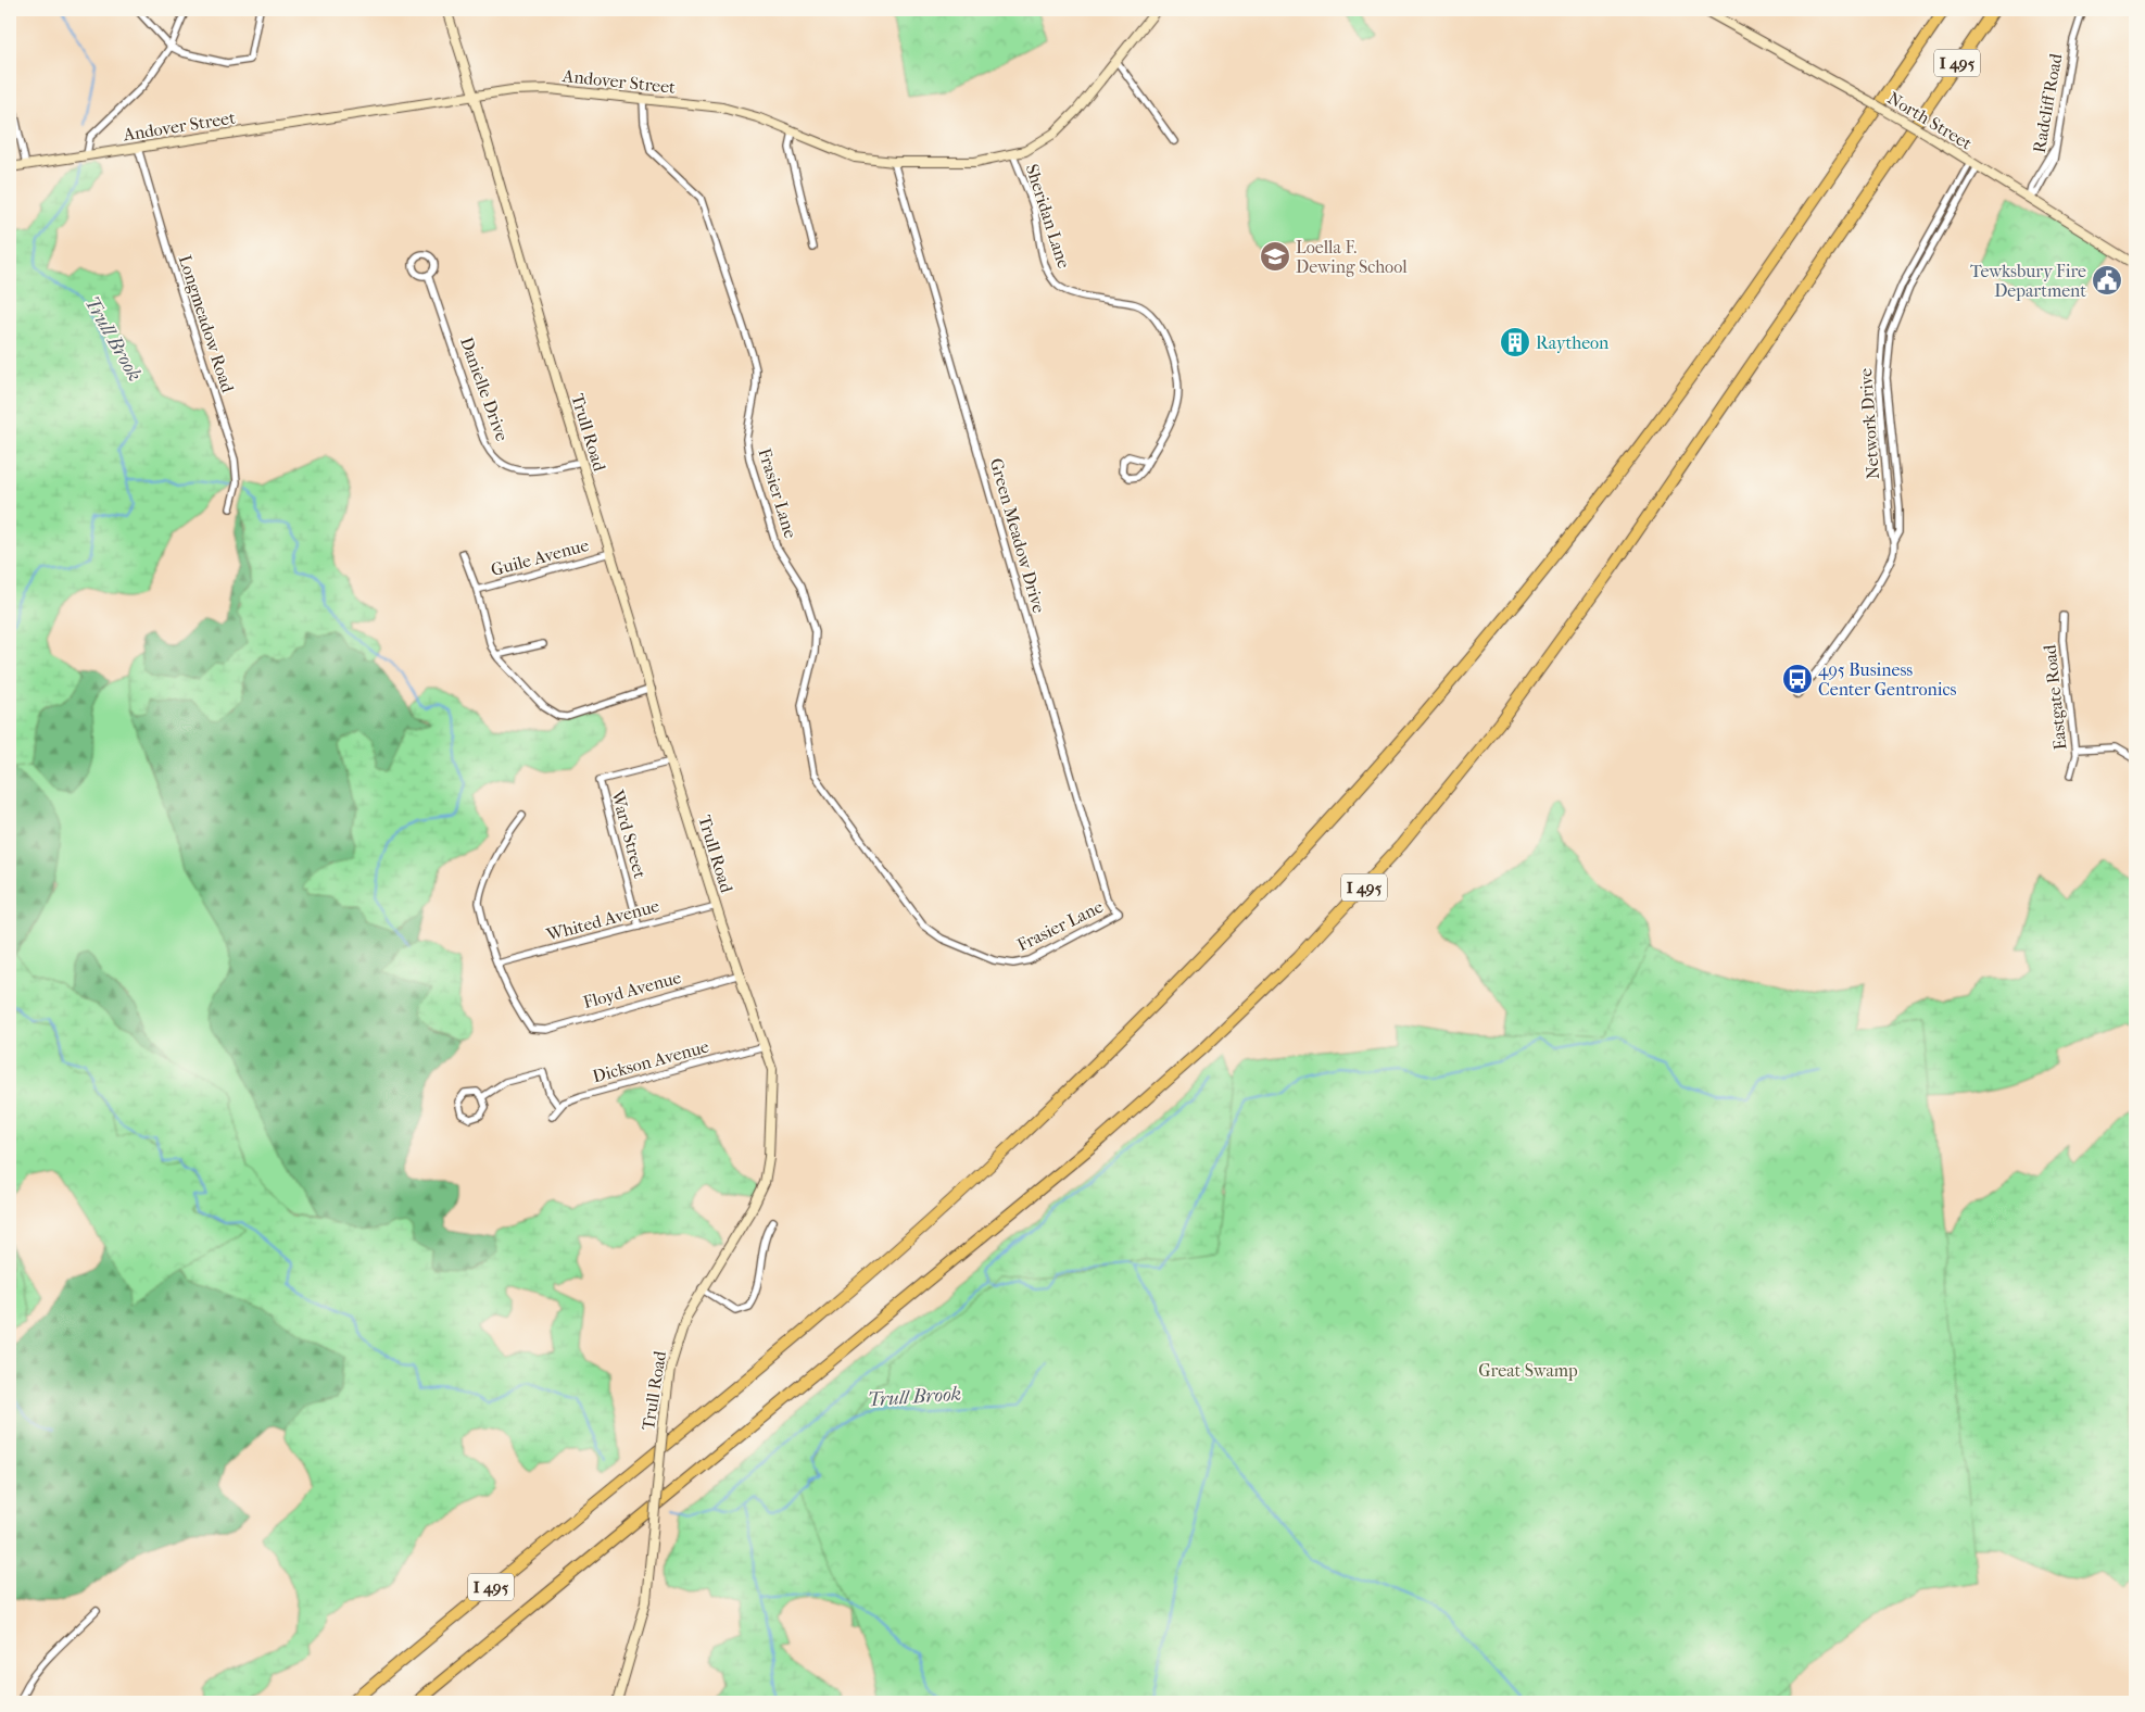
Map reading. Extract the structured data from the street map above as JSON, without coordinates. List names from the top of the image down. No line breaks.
{"streets":{"highway":["I 495"],"street":["Andover Street","Radcliff Road","North Street","Sheridan Lane","Longmeadow Road","Danielle Drive","Network Drive","Trull Road","Frasier Lane","Green Meadow Drive","Guile Avenue","Eastgate Road","Ward Street","Whited Avenue","Floyd Avenue","Dickson Avenue"]},"crossings":[["Andover Street","Sheridan Lane"],["Andover Street","Longmeadow Road"],["Andover Street","Trull Road"],["Andover Street","Frasier Lane"],["Andover Street","Green Meadow Drive"],["Radcliff Road","North Street"],["North Street","Network Drive"],["Danielle Drive","Trull Road"],["Trull Road","Guile Avenue"],["Trull Road","Ward Street"],["Trull Road","Whited Avenue"],["Trull Road","Floyd Avenue"],["Trull Road","Dickson Avenue"],["Frasier Lane","Green Meadow Drive"],["Ward Street","Whited Avenue"],["Whited Avenue","Floyd Avenue"]],"water":["Trull Brook"],"parks":["Great Swamp"],"places":{"school or university":["Loella F. Dewing School"],"public building":["Tewksbury Fire Department"],"building":["Raytheon"],"bus stop":["495 Business Center Gentronics"]}}
